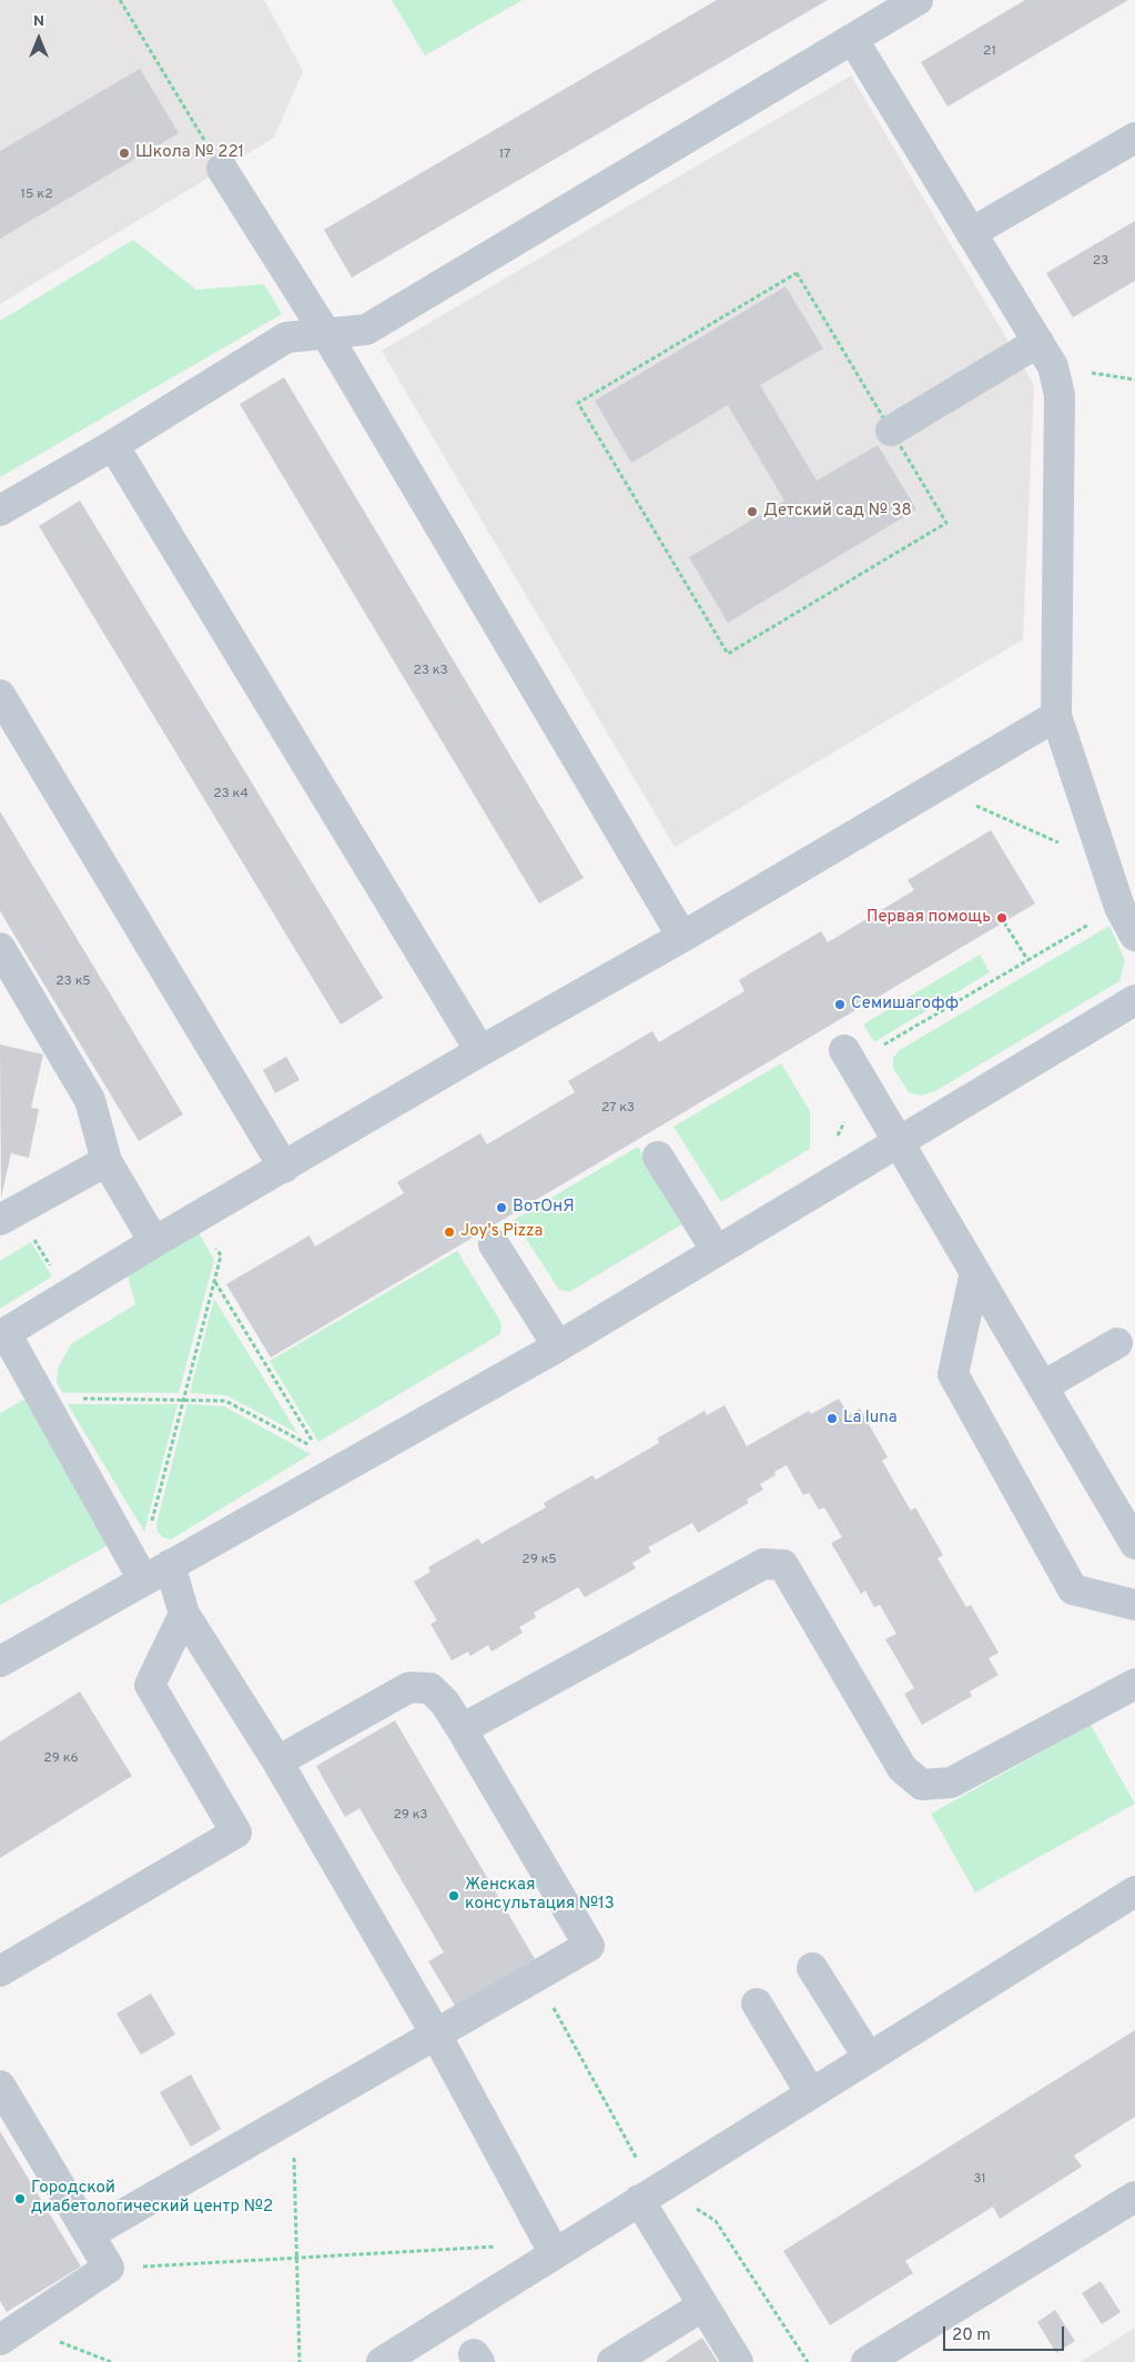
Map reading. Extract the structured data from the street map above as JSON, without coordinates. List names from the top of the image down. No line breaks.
{"places":["Школа № 221","Детский сад № 38","Первая помощь","Семишагофф","ВотОнЯ","Joy's Pizza","La luna","Женская консультация №13","Городской диабетологический центр №2"],"house_numbers":["21","17","15 к2","23","23 к3","23 к4","23 к5","27 к3","29 к5","29 к6","29 к3","31"],"scale_bar":"20 m","north":"top"}
